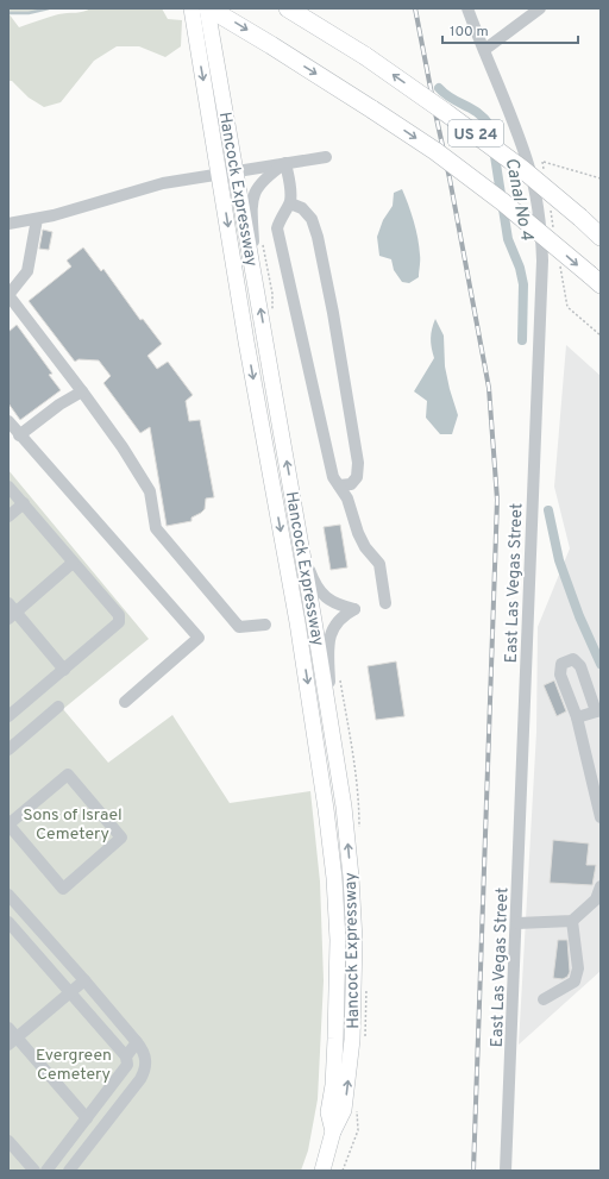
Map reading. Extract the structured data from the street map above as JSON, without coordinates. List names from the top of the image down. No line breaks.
{"streets":{"highway":["US 24"],"main road":["Hancock Expressway"],"street":["East Las Vegas Street"]},"crossings":[["US 24","Hancock Expressway"]],"water":["Canal No 4"],"parks":["Sons of Israel Cemetery","Evergreen Cemetery"],"scale_bar":"100 m"}
